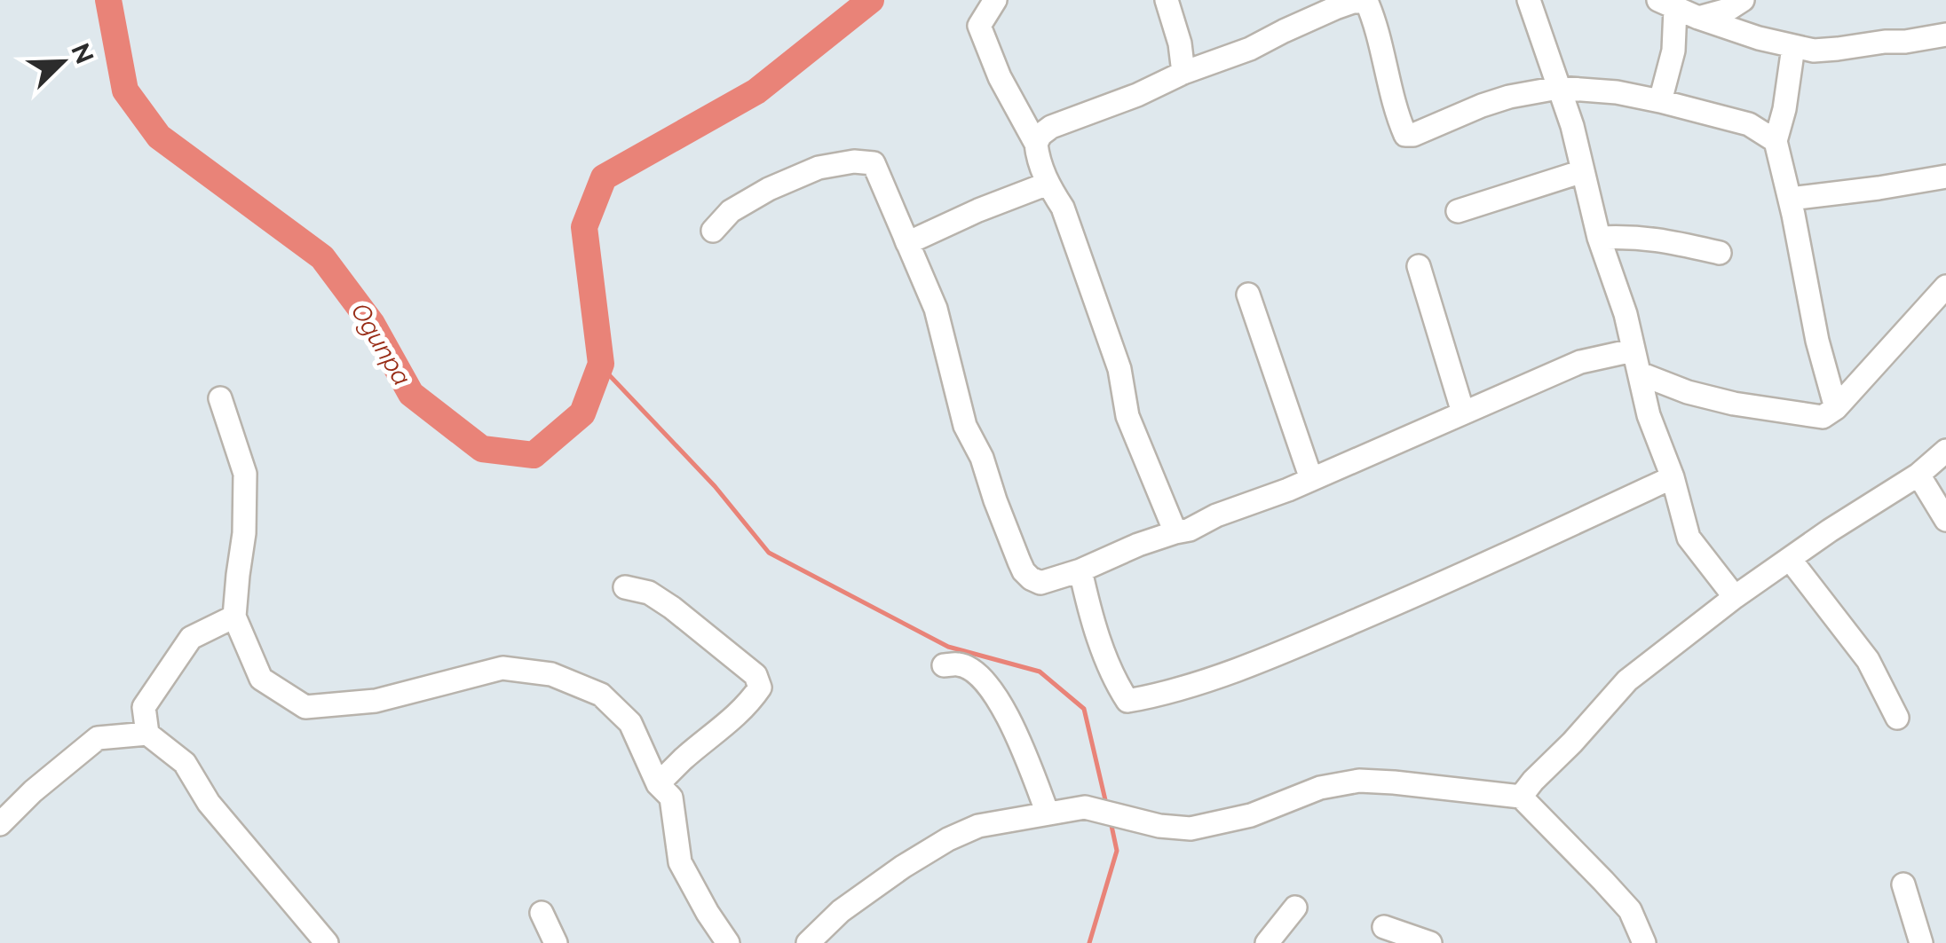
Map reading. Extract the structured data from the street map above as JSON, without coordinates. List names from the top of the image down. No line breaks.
{"water":["Ogunpa"],"north":"top right"}
